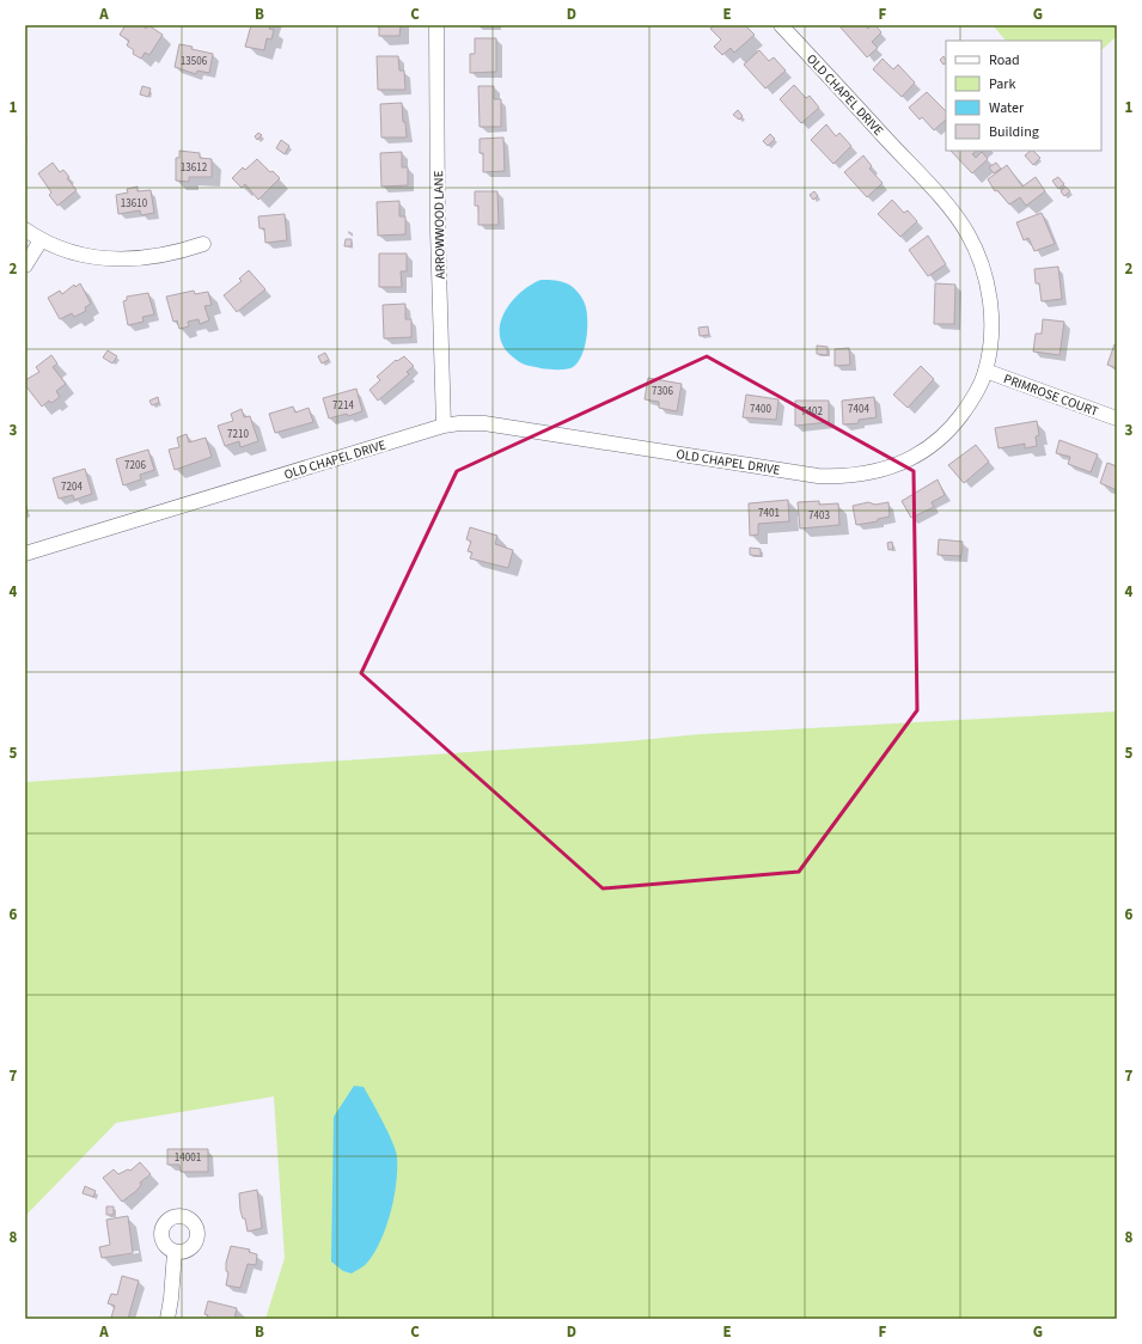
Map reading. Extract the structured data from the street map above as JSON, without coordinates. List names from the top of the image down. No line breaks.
{"streets":{"street":["OLD CHAPEL DRIVE","ARROWWOOD LANE","PRIMROSE COURT"]},"crossings":[["OLD CHAPEL DRIVE","ARROWWOOD LANE"],["OLD CHAPEL DRIVE","PRIMROSE COURT"]],"house_numbers":["13506","13612","13610","7306","7214","7400","7404","7402","7210","7206","7204","7401","7403","14001"],"legend":["Road","Park","Water","Building"],"grid":{"columns":["A","B","C","D","E","F","G"],"rows":["1","2","3","4","5","6","7","8"]}}
